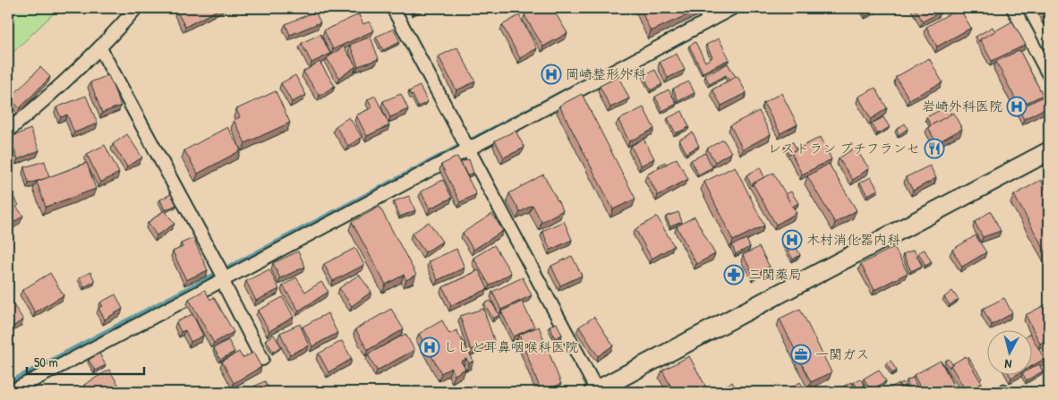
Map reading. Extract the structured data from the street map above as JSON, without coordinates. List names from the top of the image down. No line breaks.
{"places":{"hospital":["岡崎整形外科","岩崎外科医院","木村消化器内科","ししど耳鼻咽喉科医院"],"restaurant":["レストラン プチフランセ"],"pharmacy":["三関薬局"],"office":["一関ガス"]},"scale_bar":"50 m","north":"bottom"}
